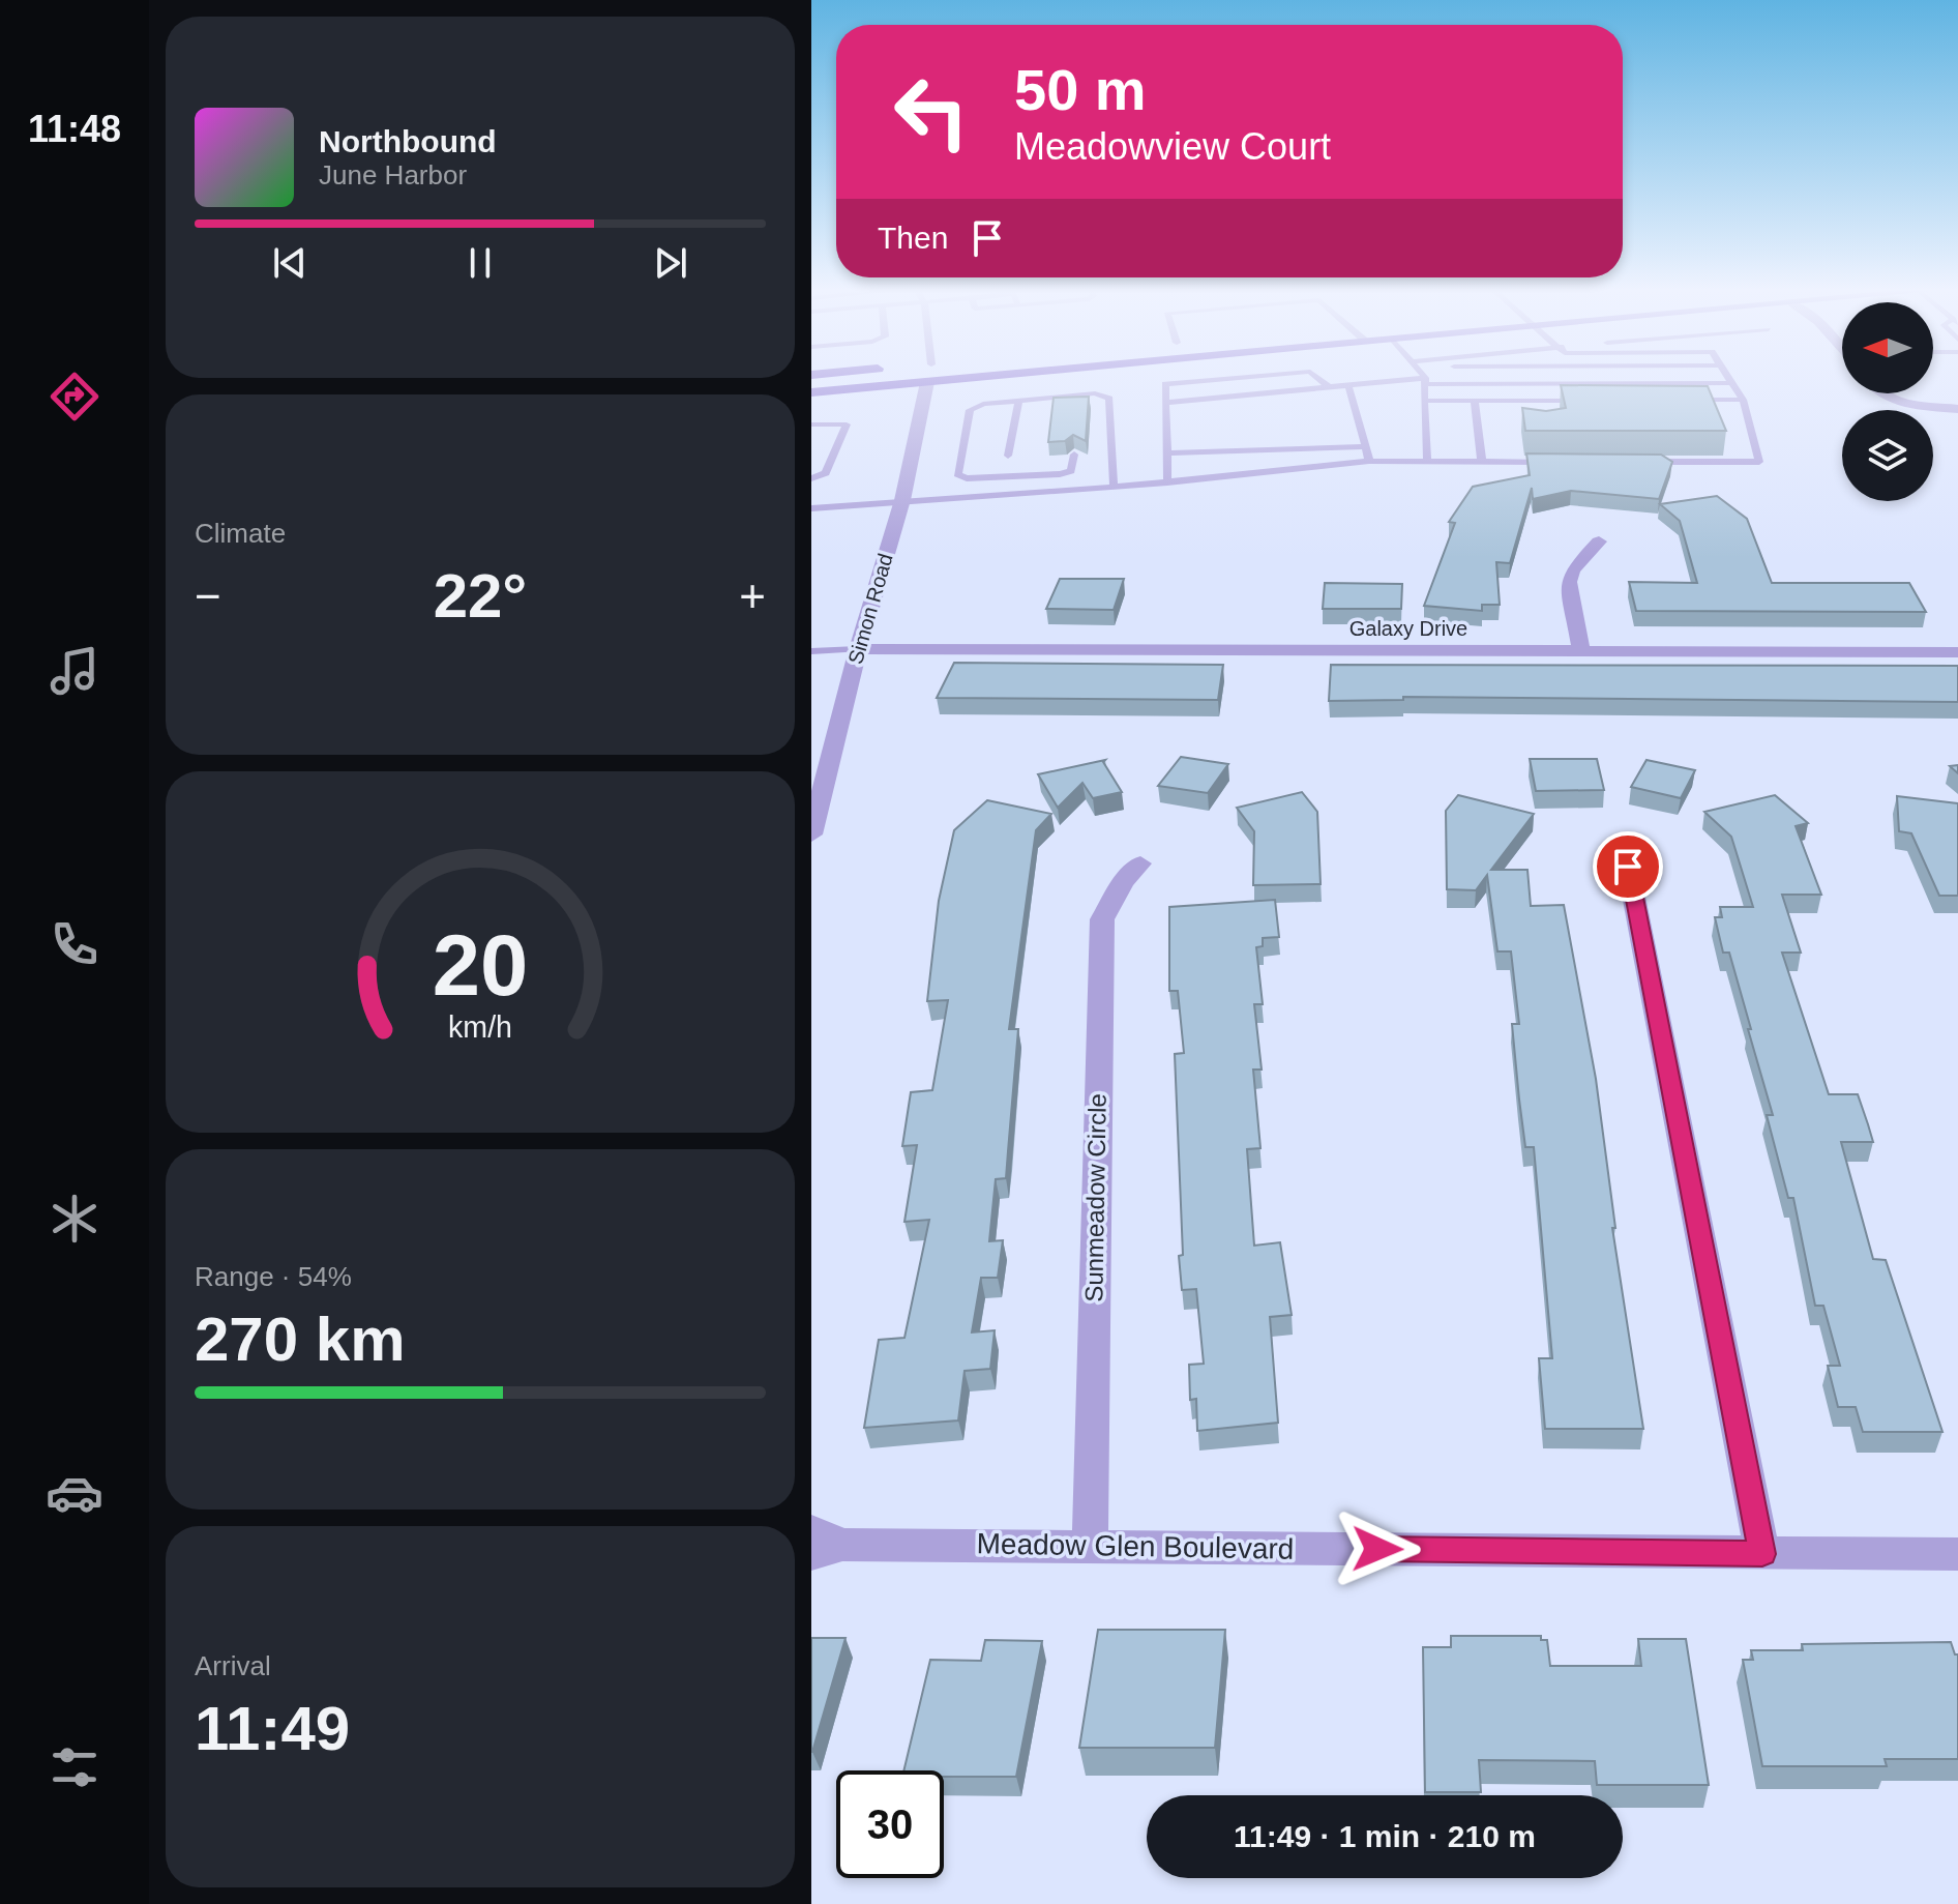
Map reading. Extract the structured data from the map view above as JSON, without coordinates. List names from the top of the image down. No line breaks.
{"streets":{"street":["Simon Road","Galaxy Drive","Sunmeadow Circle","Meadow Glen Boulevard"]},"crossings":[["Simon Road","Galaxy Drive"],["Sunmeadow Circle","Meadow Glen Boulevard"]],"north":"left","page":{"tabs":"11:48","turn":["50 m","Meadowview Court"],"song":["Northbound","June Harbor"],"then":"Then","tile":["Climate",["Range · 54%","270 km"],["Arrival","11:49"]],"heat":["−","22°","+"],"limit":"30","trip":"11:49 · 1 min · 210 m","gauge":["20","km/h"]}}
